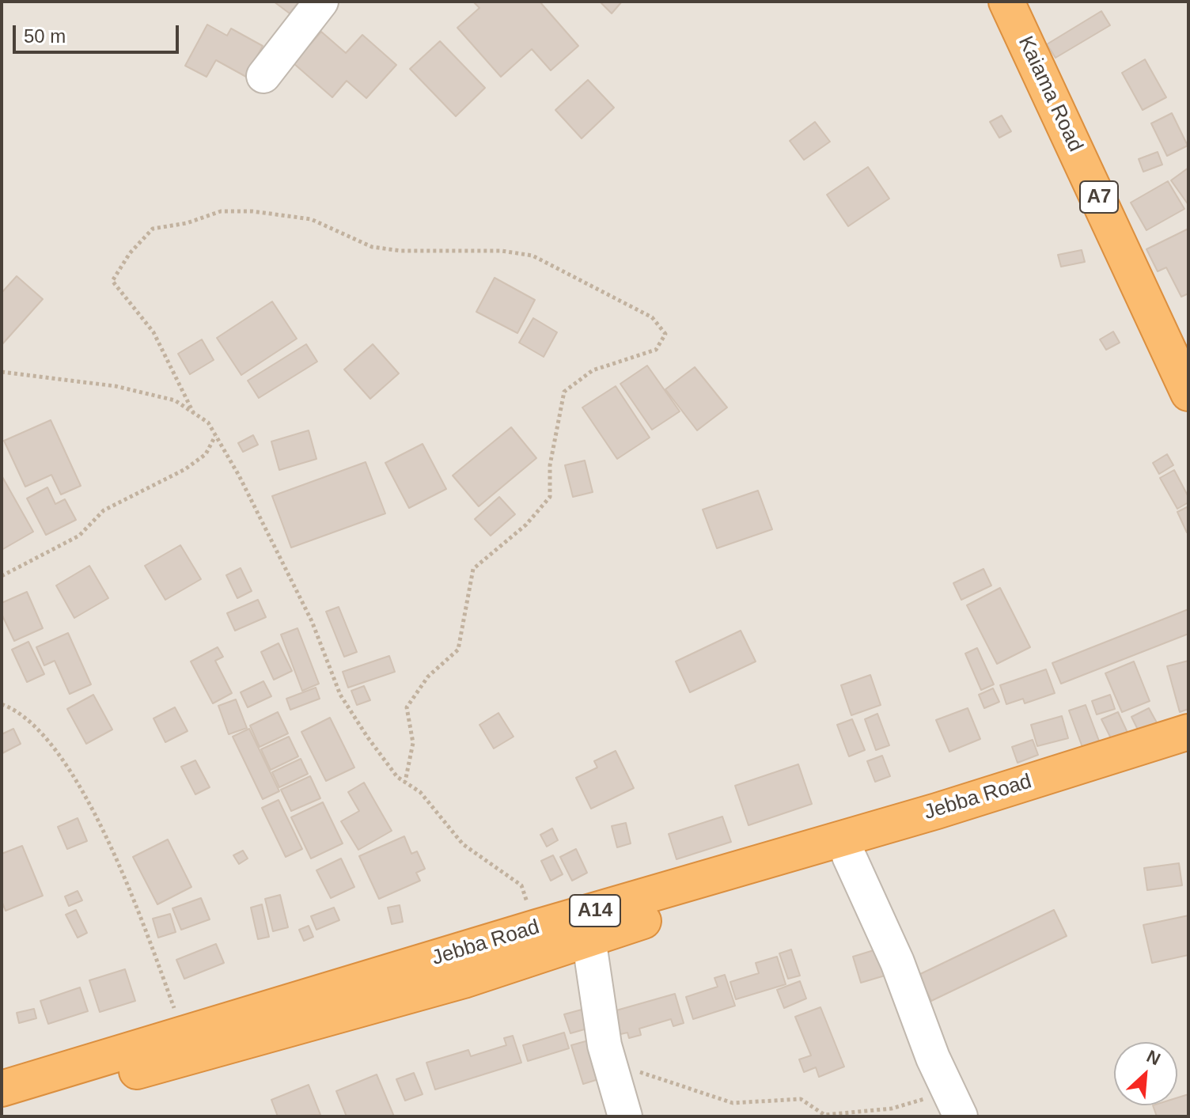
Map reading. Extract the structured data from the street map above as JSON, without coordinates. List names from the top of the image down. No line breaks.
{"streets":{"highway":["Kaiama Road","A7","Jebba Road","A14"]},"scale_bar":"50 m","north":"top right"}
